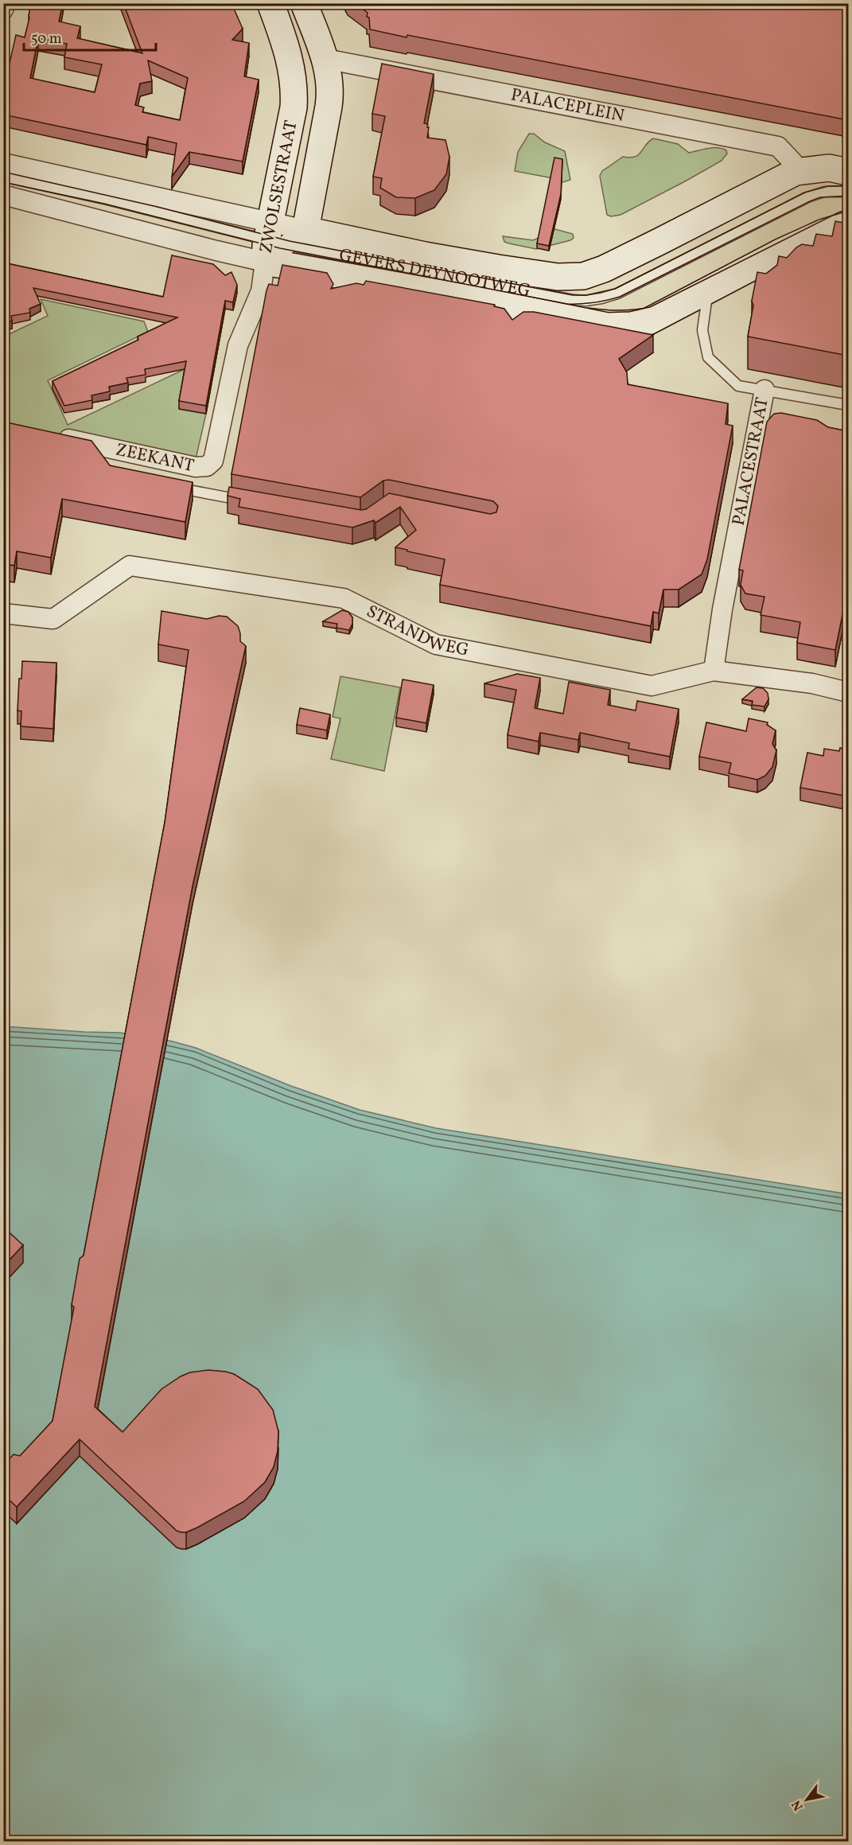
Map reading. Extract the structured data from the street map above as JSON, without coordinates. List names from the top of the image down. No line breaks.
{"streets":{"main road":["ZWOLSESTRAAT","GEVERS DEYNOOTWEG"],"street":["PALACEPLEIN","ZEEKANT","PALACESTRAAT","STRANDWEG"]},"crossings":[["PALACEPLEIN","ZWOLSESTRAAT"],["PALACEPLEIN","GEVERS DEYNOOTWEG"],["ZWOLSESTRAAT","GEVERS DEYNOOTWEG"],["ZWOLSESTRAAT","ZEEKANT"],["GEVERS DEYNOOTWEG","ZEEKANT"],["GEVERS DEYNOOTWEG","PALACESTRAAT"],["PALACESTRAAT","STRANDWEG"]],"scale_bar":"50 m","north":"bottom left"}
